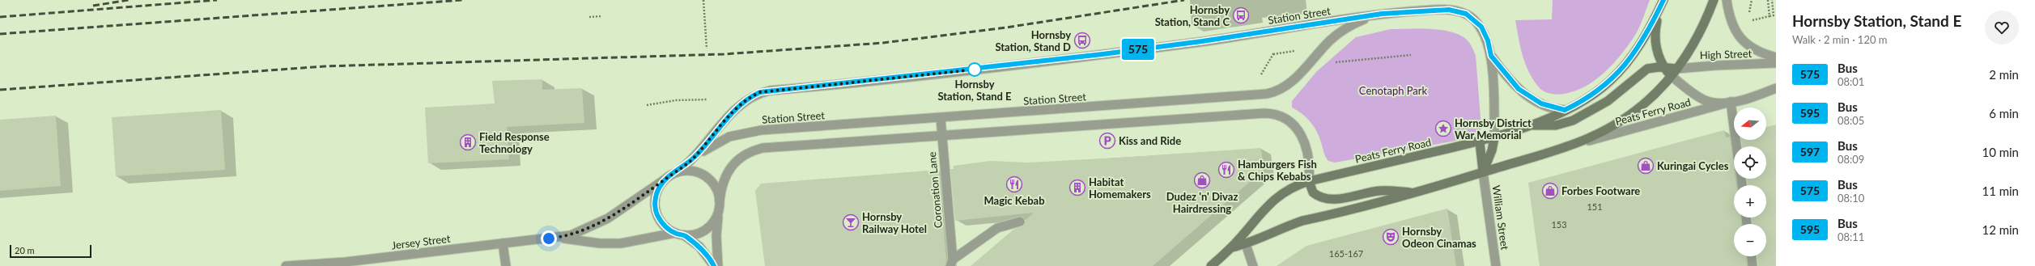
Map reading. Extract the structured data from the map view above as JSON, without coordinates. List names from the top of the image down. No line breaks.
{"streets":{"main road":["Peats Ferry Road"],"street":["Station Street","High Street","Coronation Lane","William Street","Jersey Street"]},"crossings":[["Station Street","Peats Ferry Road"],["Station Street","Coronation Lane"],["Station Street","Jersey Street"],["High Street","Peats Ferry Road"],["Peats Ferry Road","William Street"]],"parks":["Cenotaph Park"],"places":{"bus stop":["Hornsby Station, Stand C","Hornsby Station, Stand D"],"other":["Hornsby Station, Stand E"],"place":["Hornsby District War Memorial"],"parking":["Kiss and Ride"],"building":["Field Response Technology","Habitat Homemakers"],"shop":["Kuringai Cycles","Dudez 'n' Divaz Hairdressing","Forbes Footware"],"restaurant":["Hamburgers Fish & Chips Kebabs","Magic Kebab"],"bar":["Hornsby Railway Hotel"],"theatre":["Hornsby Odeon Cinamas"]},"lines":["bus line 575"],"house_numbers":["151","153","165-167"],"scale_bar":"20 m","north":"left","page":{"on_map":"575","heading":["Hornsby Station, Stand E","Walk · 2 min · 120 m"],"list":[{"mark":"575","name":"Bus","note":"08:01","value":"2 min"},{"mark":"595","name":"Bus","note":"08:05","value":"6 min"},{"mark":"597","name":"Bus","note":"08:09","value":"10 min"},{"mark":"575","name":"Bus","note":"08:10","value":"11 min"},{"mark":"595","name":"Bus","note":"08:11","value":"12 min"}],"map_buttons":["+","−"],"scale":"20 m"}}
